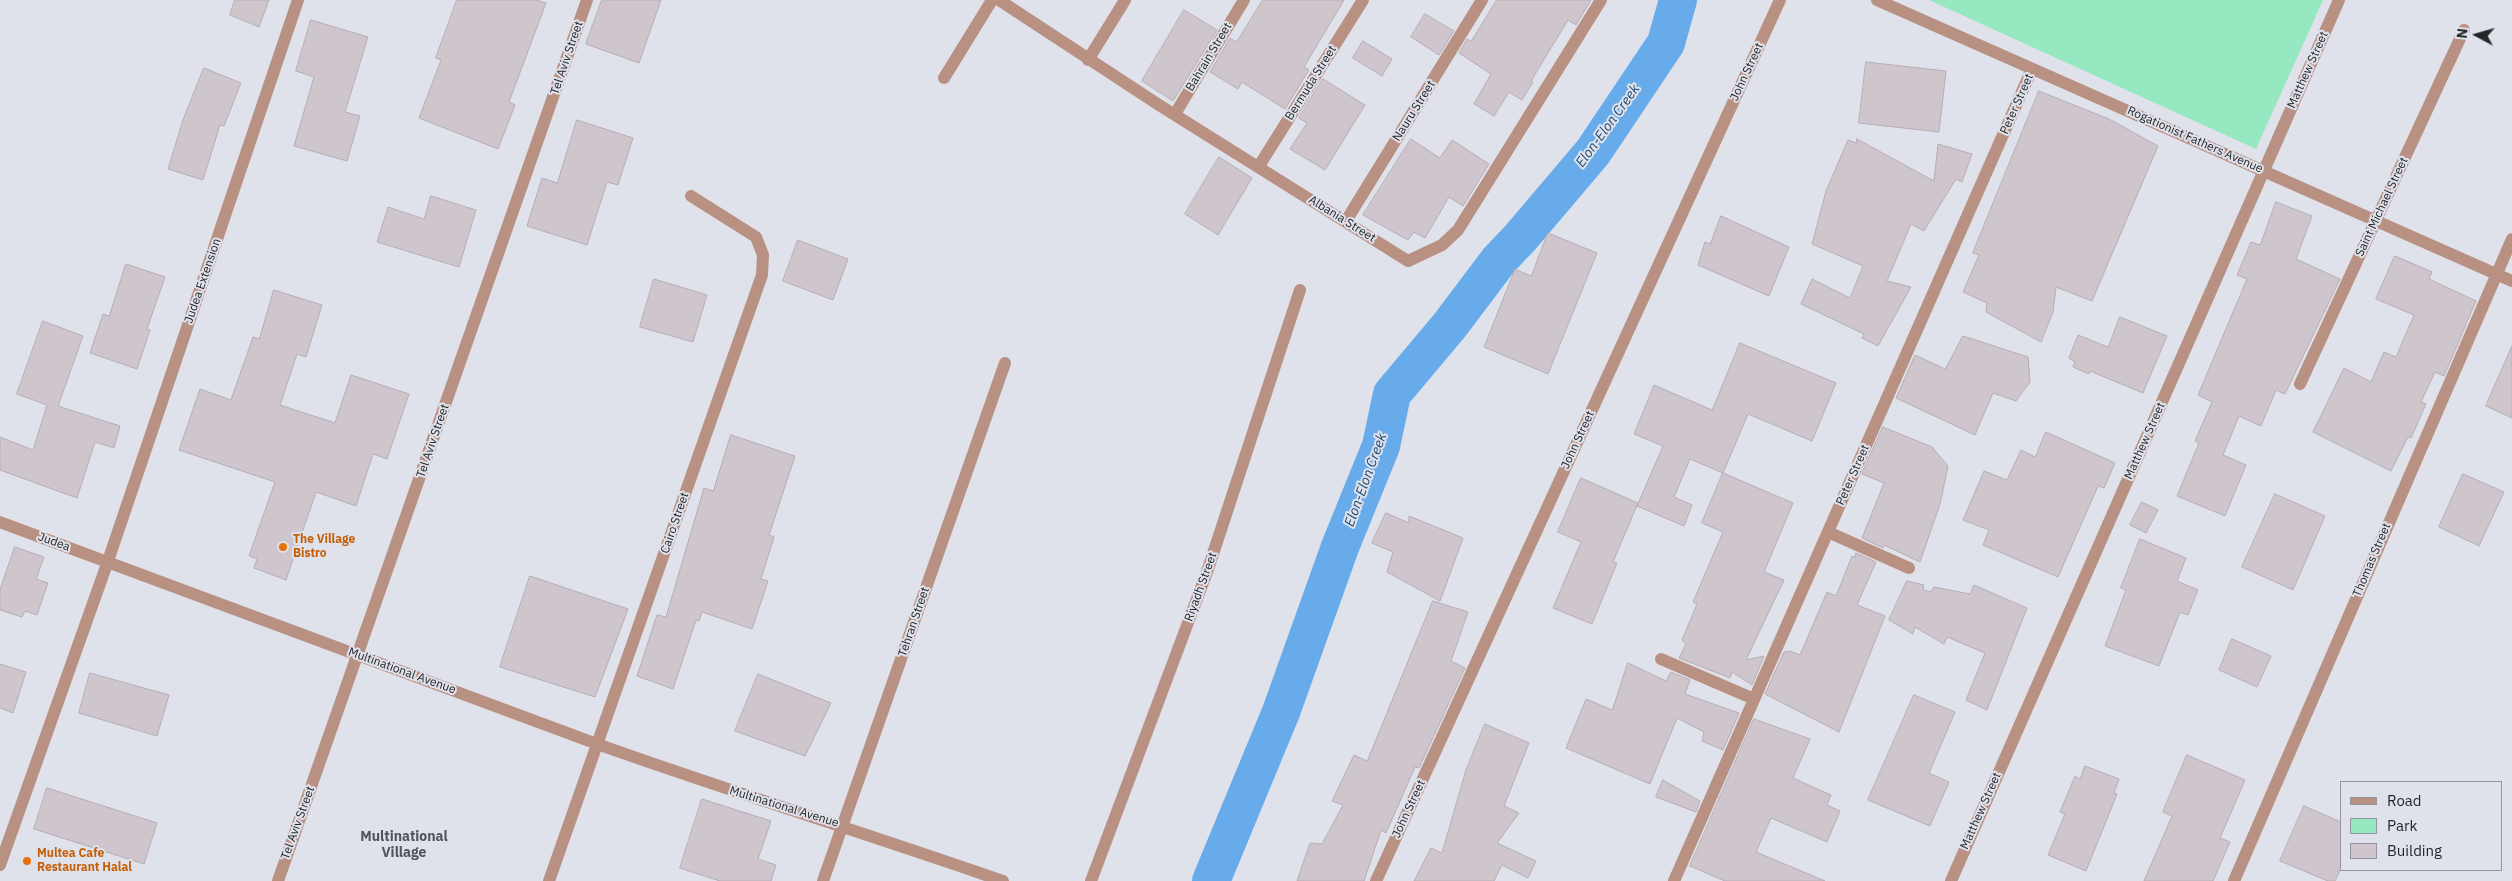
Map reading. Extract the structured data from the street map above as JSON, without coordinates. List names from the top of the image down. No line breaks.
{"streets":{"street":["Bahrain Street","Tel Aviv Street","Matthew Street","John Street","Bermuda Street","Peter Street","Nauru Street","Rogationist Fathers Avenue","Saint Michael Street","Albania Street","Judea Extension","Cairo Street","Judea","Thomas Street","Riyadh Street","Tehran Street","Multinational Avenue"]},"crossings":[["Bahrain Street","Albania Street"],["Tel Aviv Street","Multinational Avenue"],["Matthew Street","Rogationist Fathers Avenue"],["Bermuda Street","Albania Street"],["Peter Street","Rogationist Fathers Avenue"],["Nauru Street","Albania Street"],["Rogationist Fathers Avenue","Saint Michael Street"],["Rogationist Fathers Avenue","Thomas Street"],["Judea Extension","Judea"],["Judea Extension","Multinational Avenue"],["Cairo Street","Multinational Avenue"],["Judea","Multinational Avenue"],["Tehran Street","Multinational Avenue"]],"districts":["Multinational Village"],"water":["Elon-Elon Creek"],"places":["The Village Bistro","Multea Cafe Restaurant Halal"],"legend":["Road","Park","Building"],"north":"left"}
